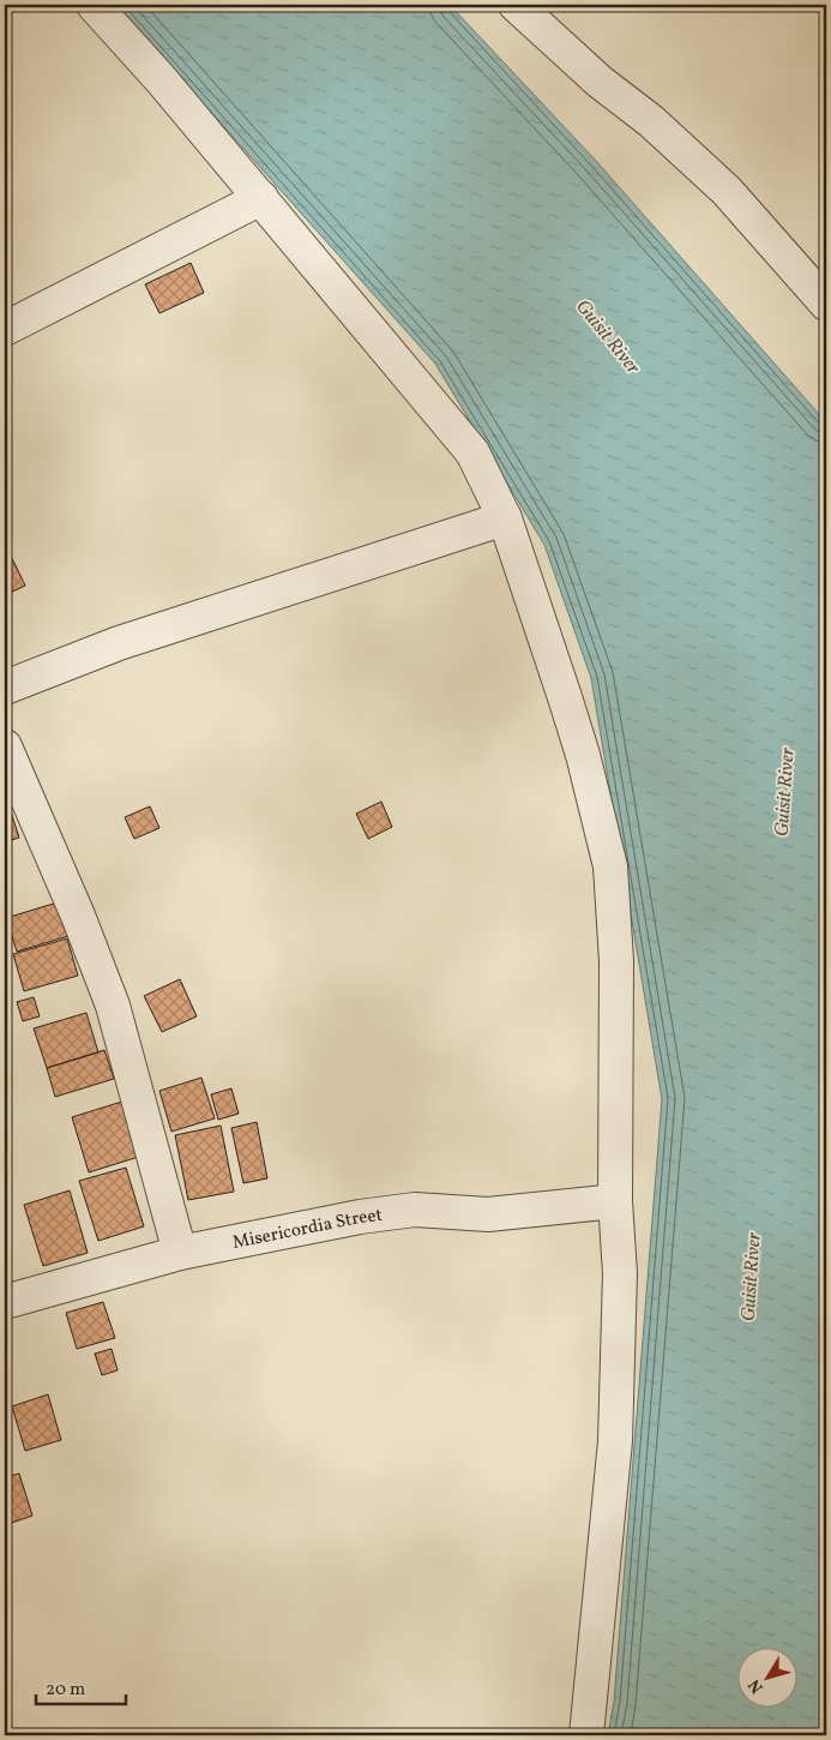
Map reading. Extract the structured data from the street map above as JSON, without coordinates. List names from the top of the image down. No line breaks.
{"streets":{"street":["Misericordia Street"]},"water":["Guisit River"],"scale_bar":"20 m","north":"bottom left"}
